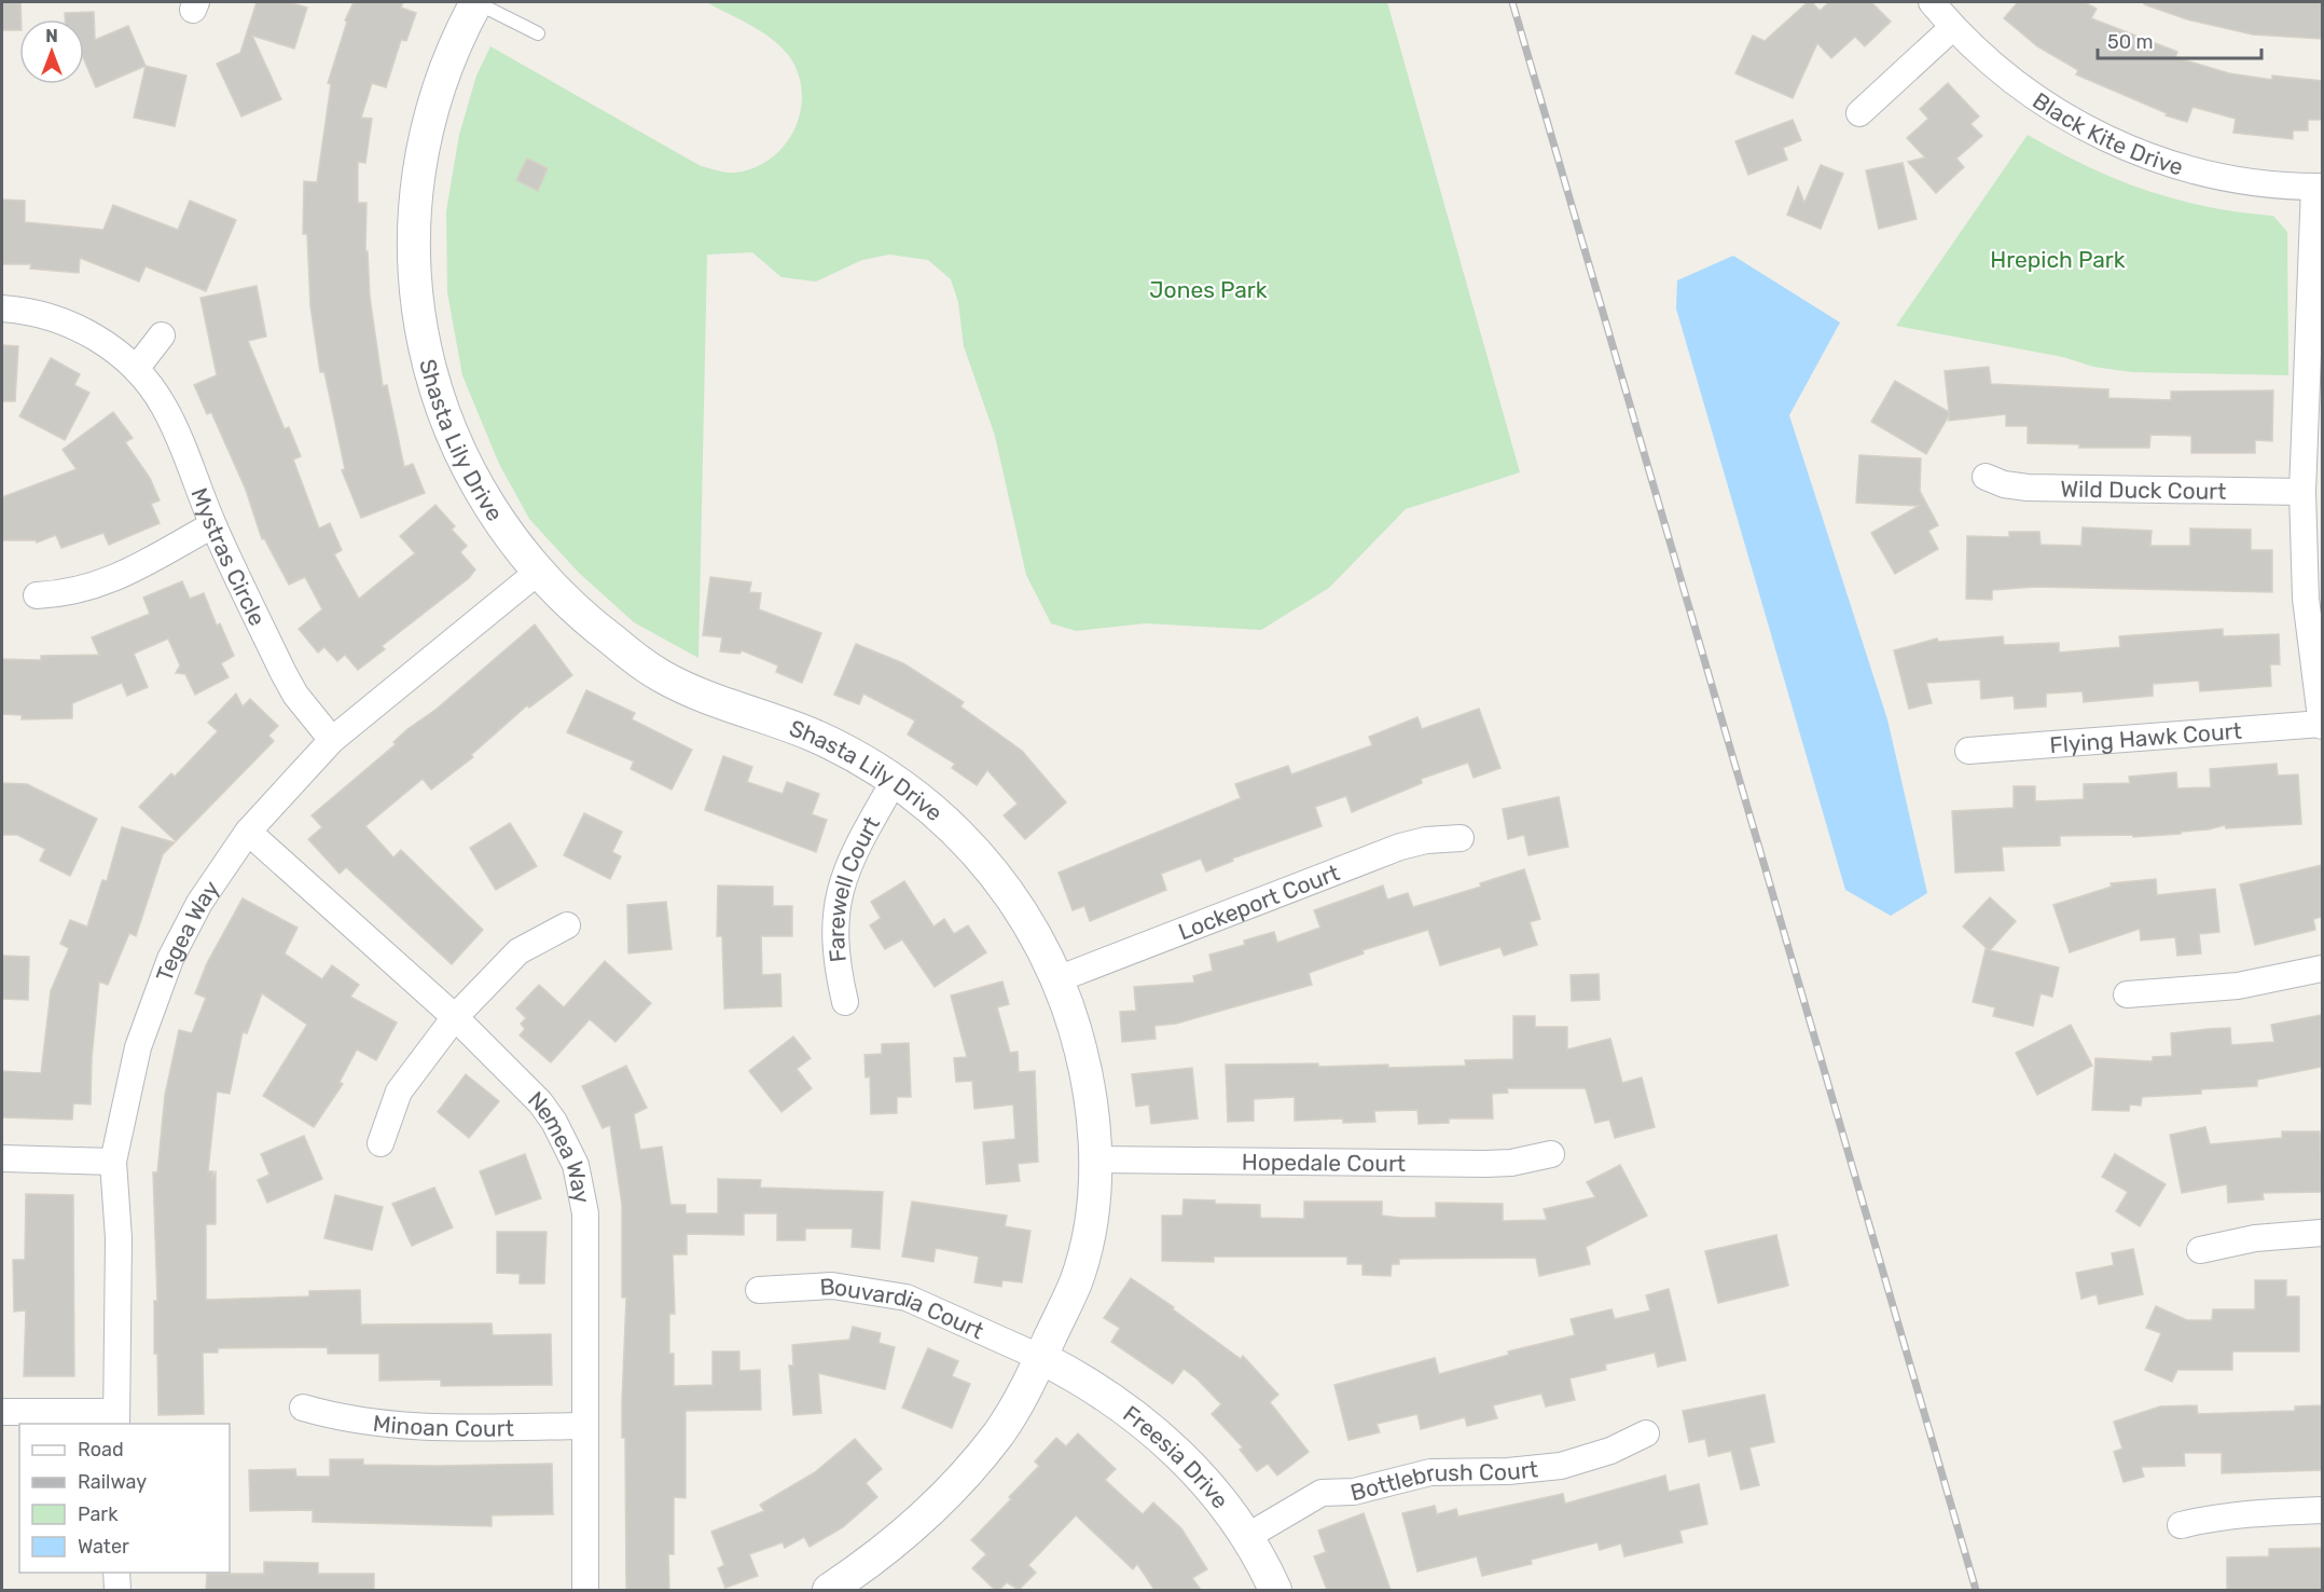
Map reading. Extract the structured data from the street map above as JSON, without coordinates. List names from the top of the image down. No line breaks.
{"streets":{"street":["Black Kite Drive","Shasta Lily Drive","Wild Duck Court","Mystras Circle","Flying Hawk Court","Farewell Court","Lockeport Court","Tegea Way","Nemea Way","Hopedale Court","Bouvardia Court","Minoan Court","Freesia Drive","Bottlebrush Court"]},"crossings":[["Shasta Lily Drive","Farewell Court"],["Shasta Lily Drive","Lockeport Court"],["Shasta Lily Drive","Tegea Way"],["Shasta Lily Drive","Hopedale Court"],["Shasta Lily Drive","Bouvardia Court"],["Shasta Lily Drive","Freesia Drive"],["Mystras Circle","Tegea Way"],["Tegea Way","Nemea Way"],["Nemea Way","Minoan Court"],["Bouvardia Court","Freesia Drive"],["Freesia Drive","Bottlebrush Court"]],"parks":["Hrepich Park","Jones Park"],"legend":["Road","Railway","Park","Water"],"scale_bar":"50 m","north":"top"}
